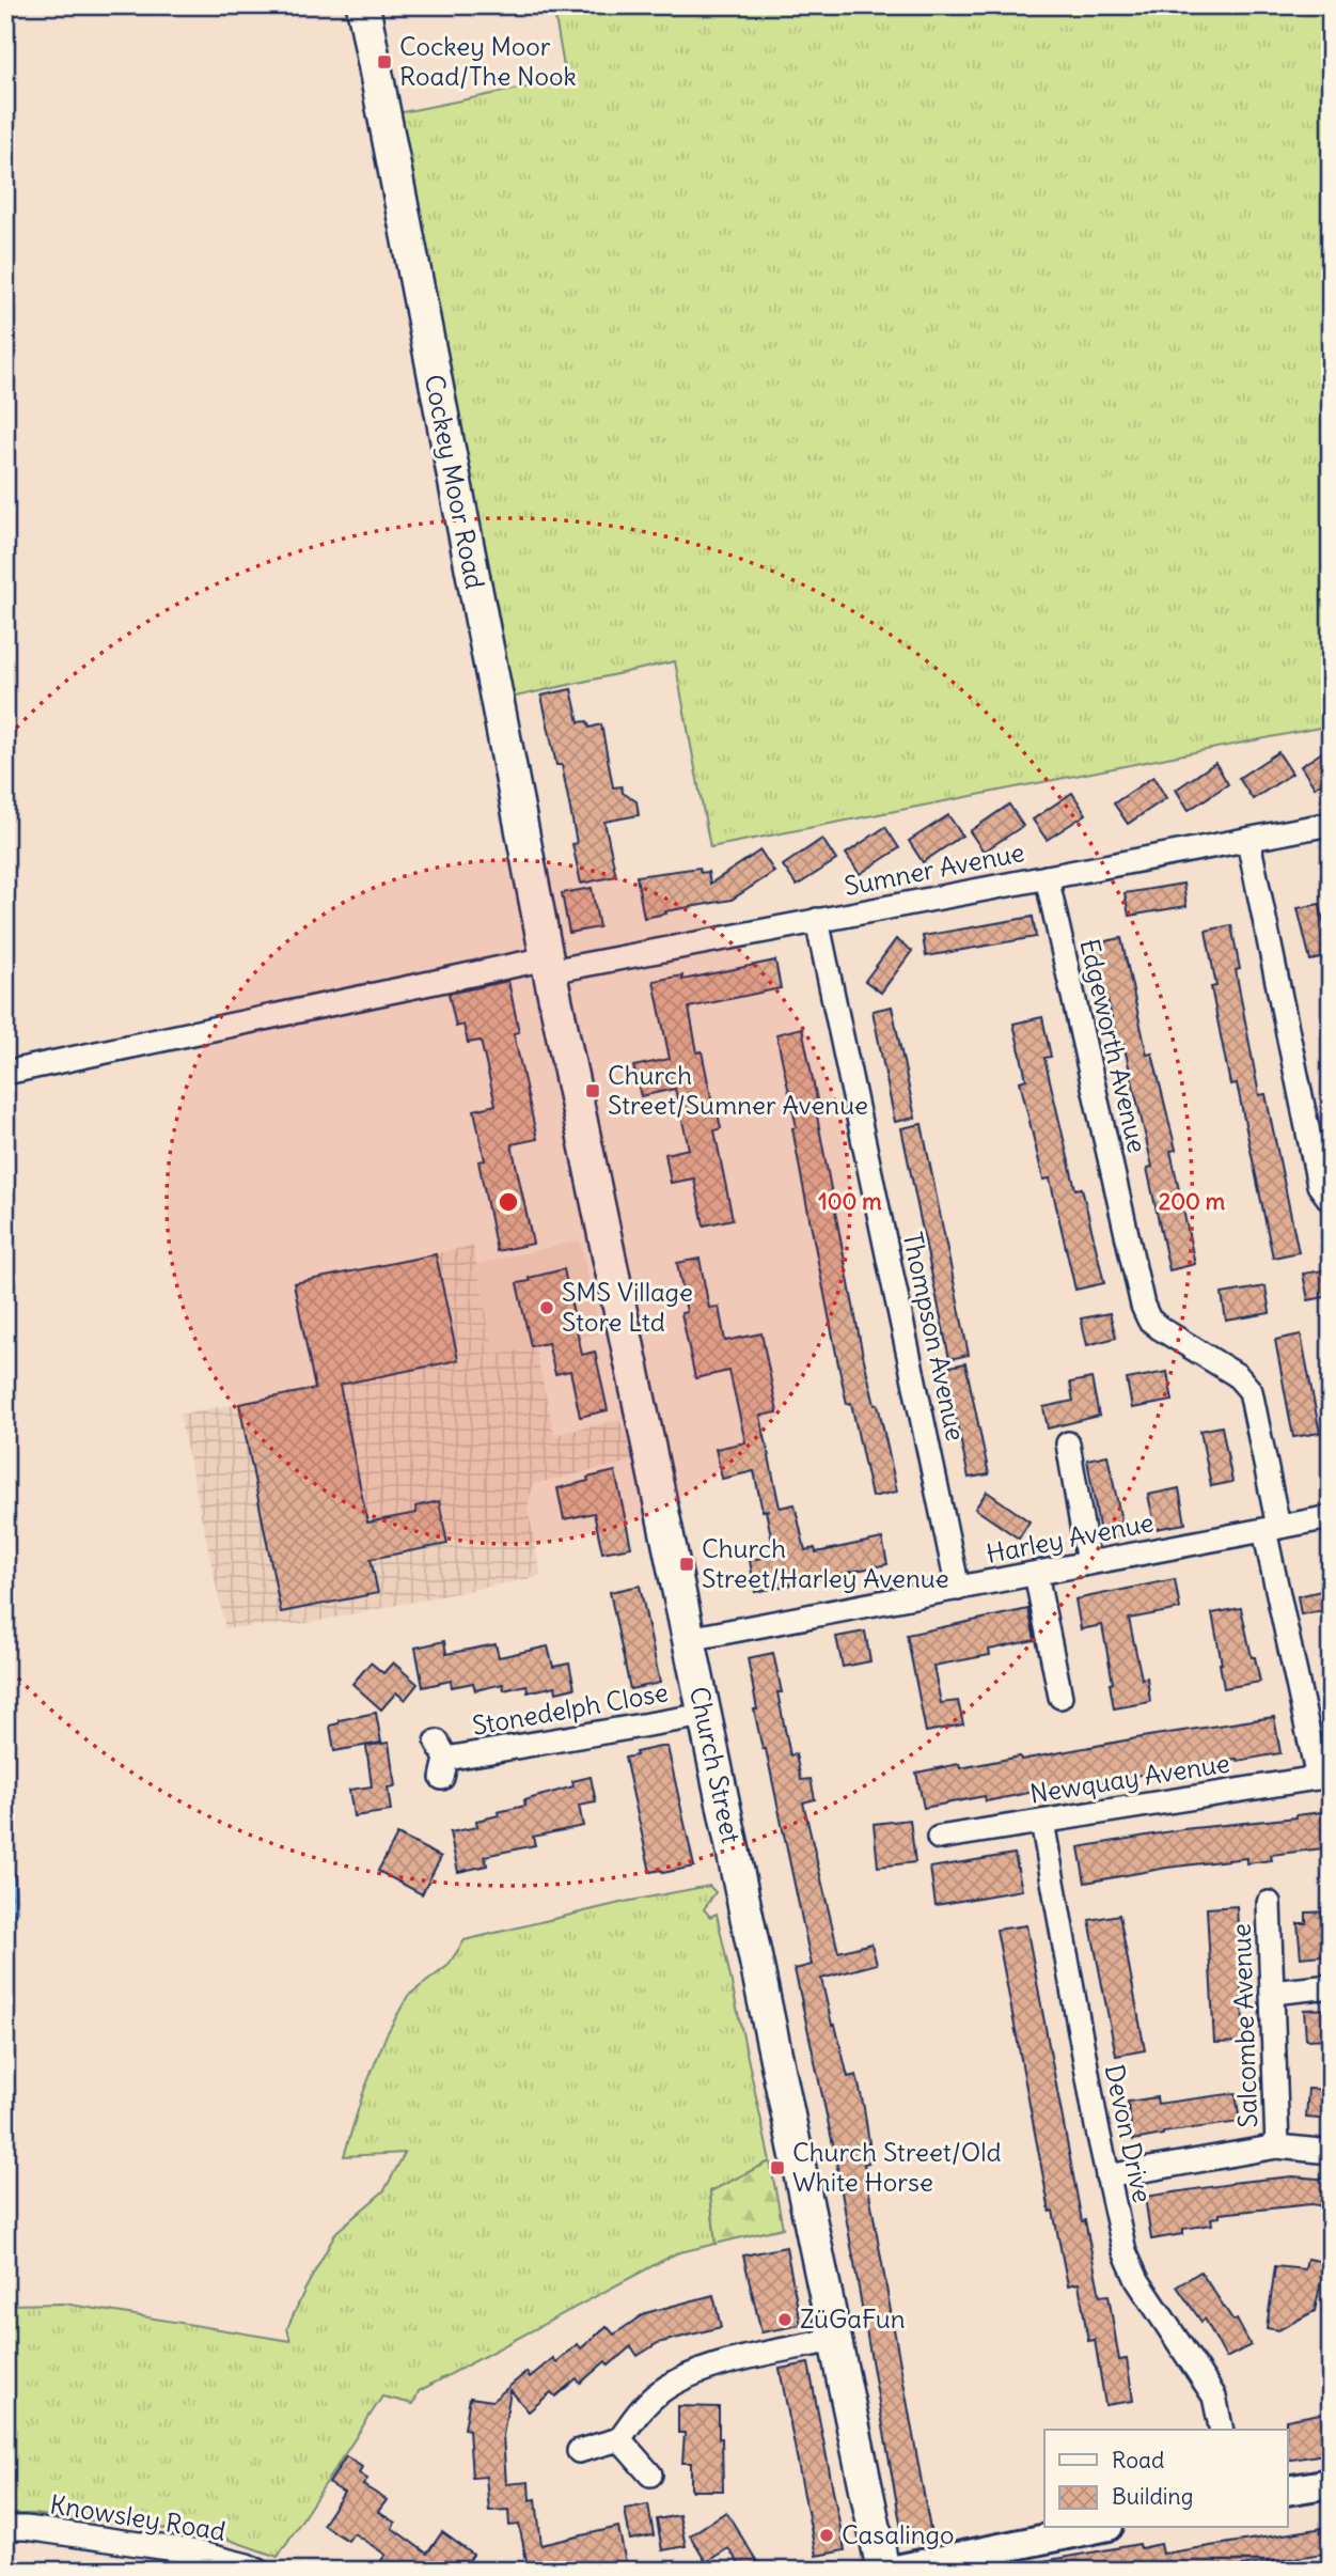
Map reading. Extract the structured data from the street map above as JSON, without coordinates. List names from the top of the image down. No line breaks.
{"streets":{"main road":["Cockey Moor Road","Church Street"],"street":["Sumner Avenue","Edgeworth Avenue","Thompson Avenue","Harley Avenue","Stonedelph Close","Newquay Avenue","Salcombe Avenue","Devon Drive","Knowsley Road"]},"crossings":[["Cockey Moor Road","Sumner Avenue"],["Cockey Moor Road","Church Street"],["Sumner Avenue","Edgeworth Avenue"],["Sumner Avenue","Thompson Avenue"],["Sumner Avenue","Church Street"],["Edgeworth Avenue","Harley Avenue"],["Edgeworth Avenue","Newquay Avenue"],["Thompson Avenue","Harley Avenue"],["Harley Avenue","Church Street"],["Stonedelph Close","Church Street"],["Newquay Avenue","Devon Drive"]],"places":{"transit":["Cockey Moor Road/The Nook","Church Street/Sumner Avenue","Church Street/Harley Avenue","Church Street/Old White Horse"],"other":["SMS Village Store Ltd","ZüGaFun","Casalingo"]},"legend":["Road","Building"],"rings":["100 m","200 m"]}
